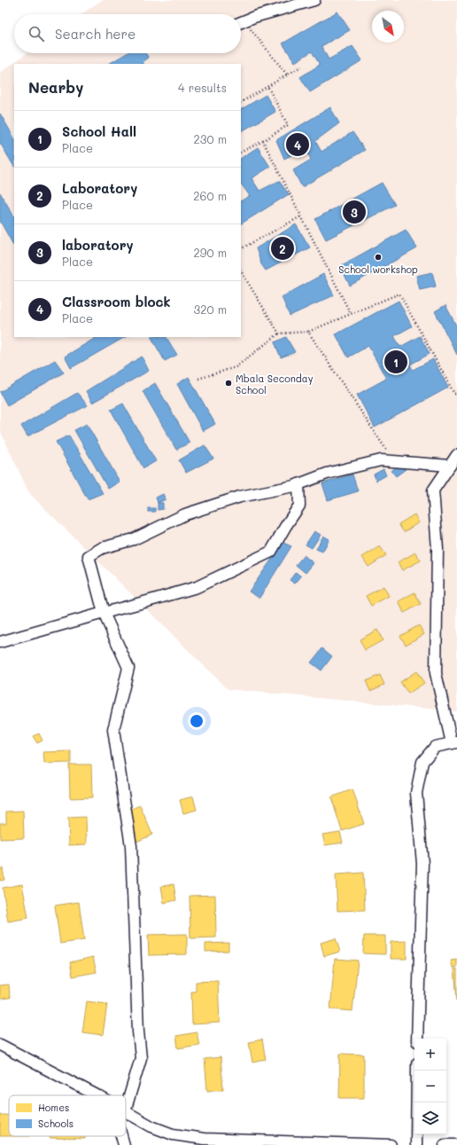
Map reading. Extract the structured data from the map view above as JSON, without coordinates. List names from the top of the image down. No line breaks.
{"places":["School workshop","Mbala Seconday School"],"legend":["Homes","Schools"],"north":"bottom right","page":{"search":"Search here","heading":["Nearby","4 results"],"list":[{"mark":"1","name":"School Hall","note":"Place","value":"230 m"},{"mark":"2","name":"Laboratory","note":"Place","value":"260 m"},{"mark":"3","name":"laboratory","note":"Place","value":"290 m"},{"mark":"4","name":"Classroom block","note":"Place","value":"320 m"}],"pins":["4","3","2","1"],"map_buttons":["+","−"]}}
